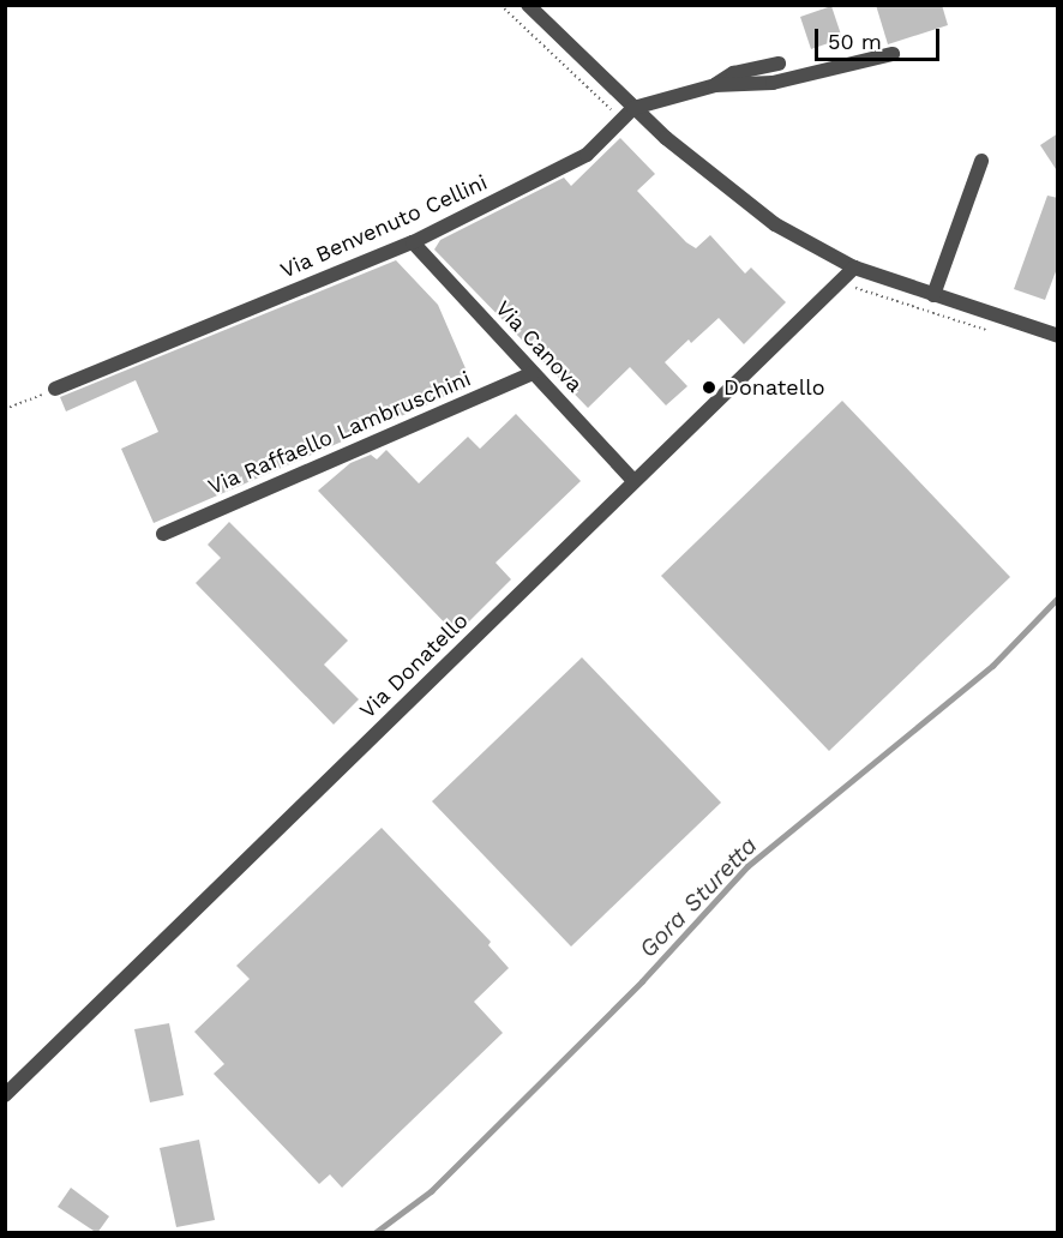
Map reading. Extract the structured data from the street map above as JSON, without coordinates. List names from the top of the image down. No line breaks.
{"streets":{"street":["Via Benvenuto Cellini","Via Canova","Via Raffaello Lambruschini","Via Donatello"]},"crossings":[["Via Benvenuto Cellini","Via Canova"],["Via Canova","Via Raffaello Lambruschini"],["Via Canova","Via Donatello"]],"water":["Gora Sturetta"],"places":["Donatello"],"scale_bar":"50 m"}
